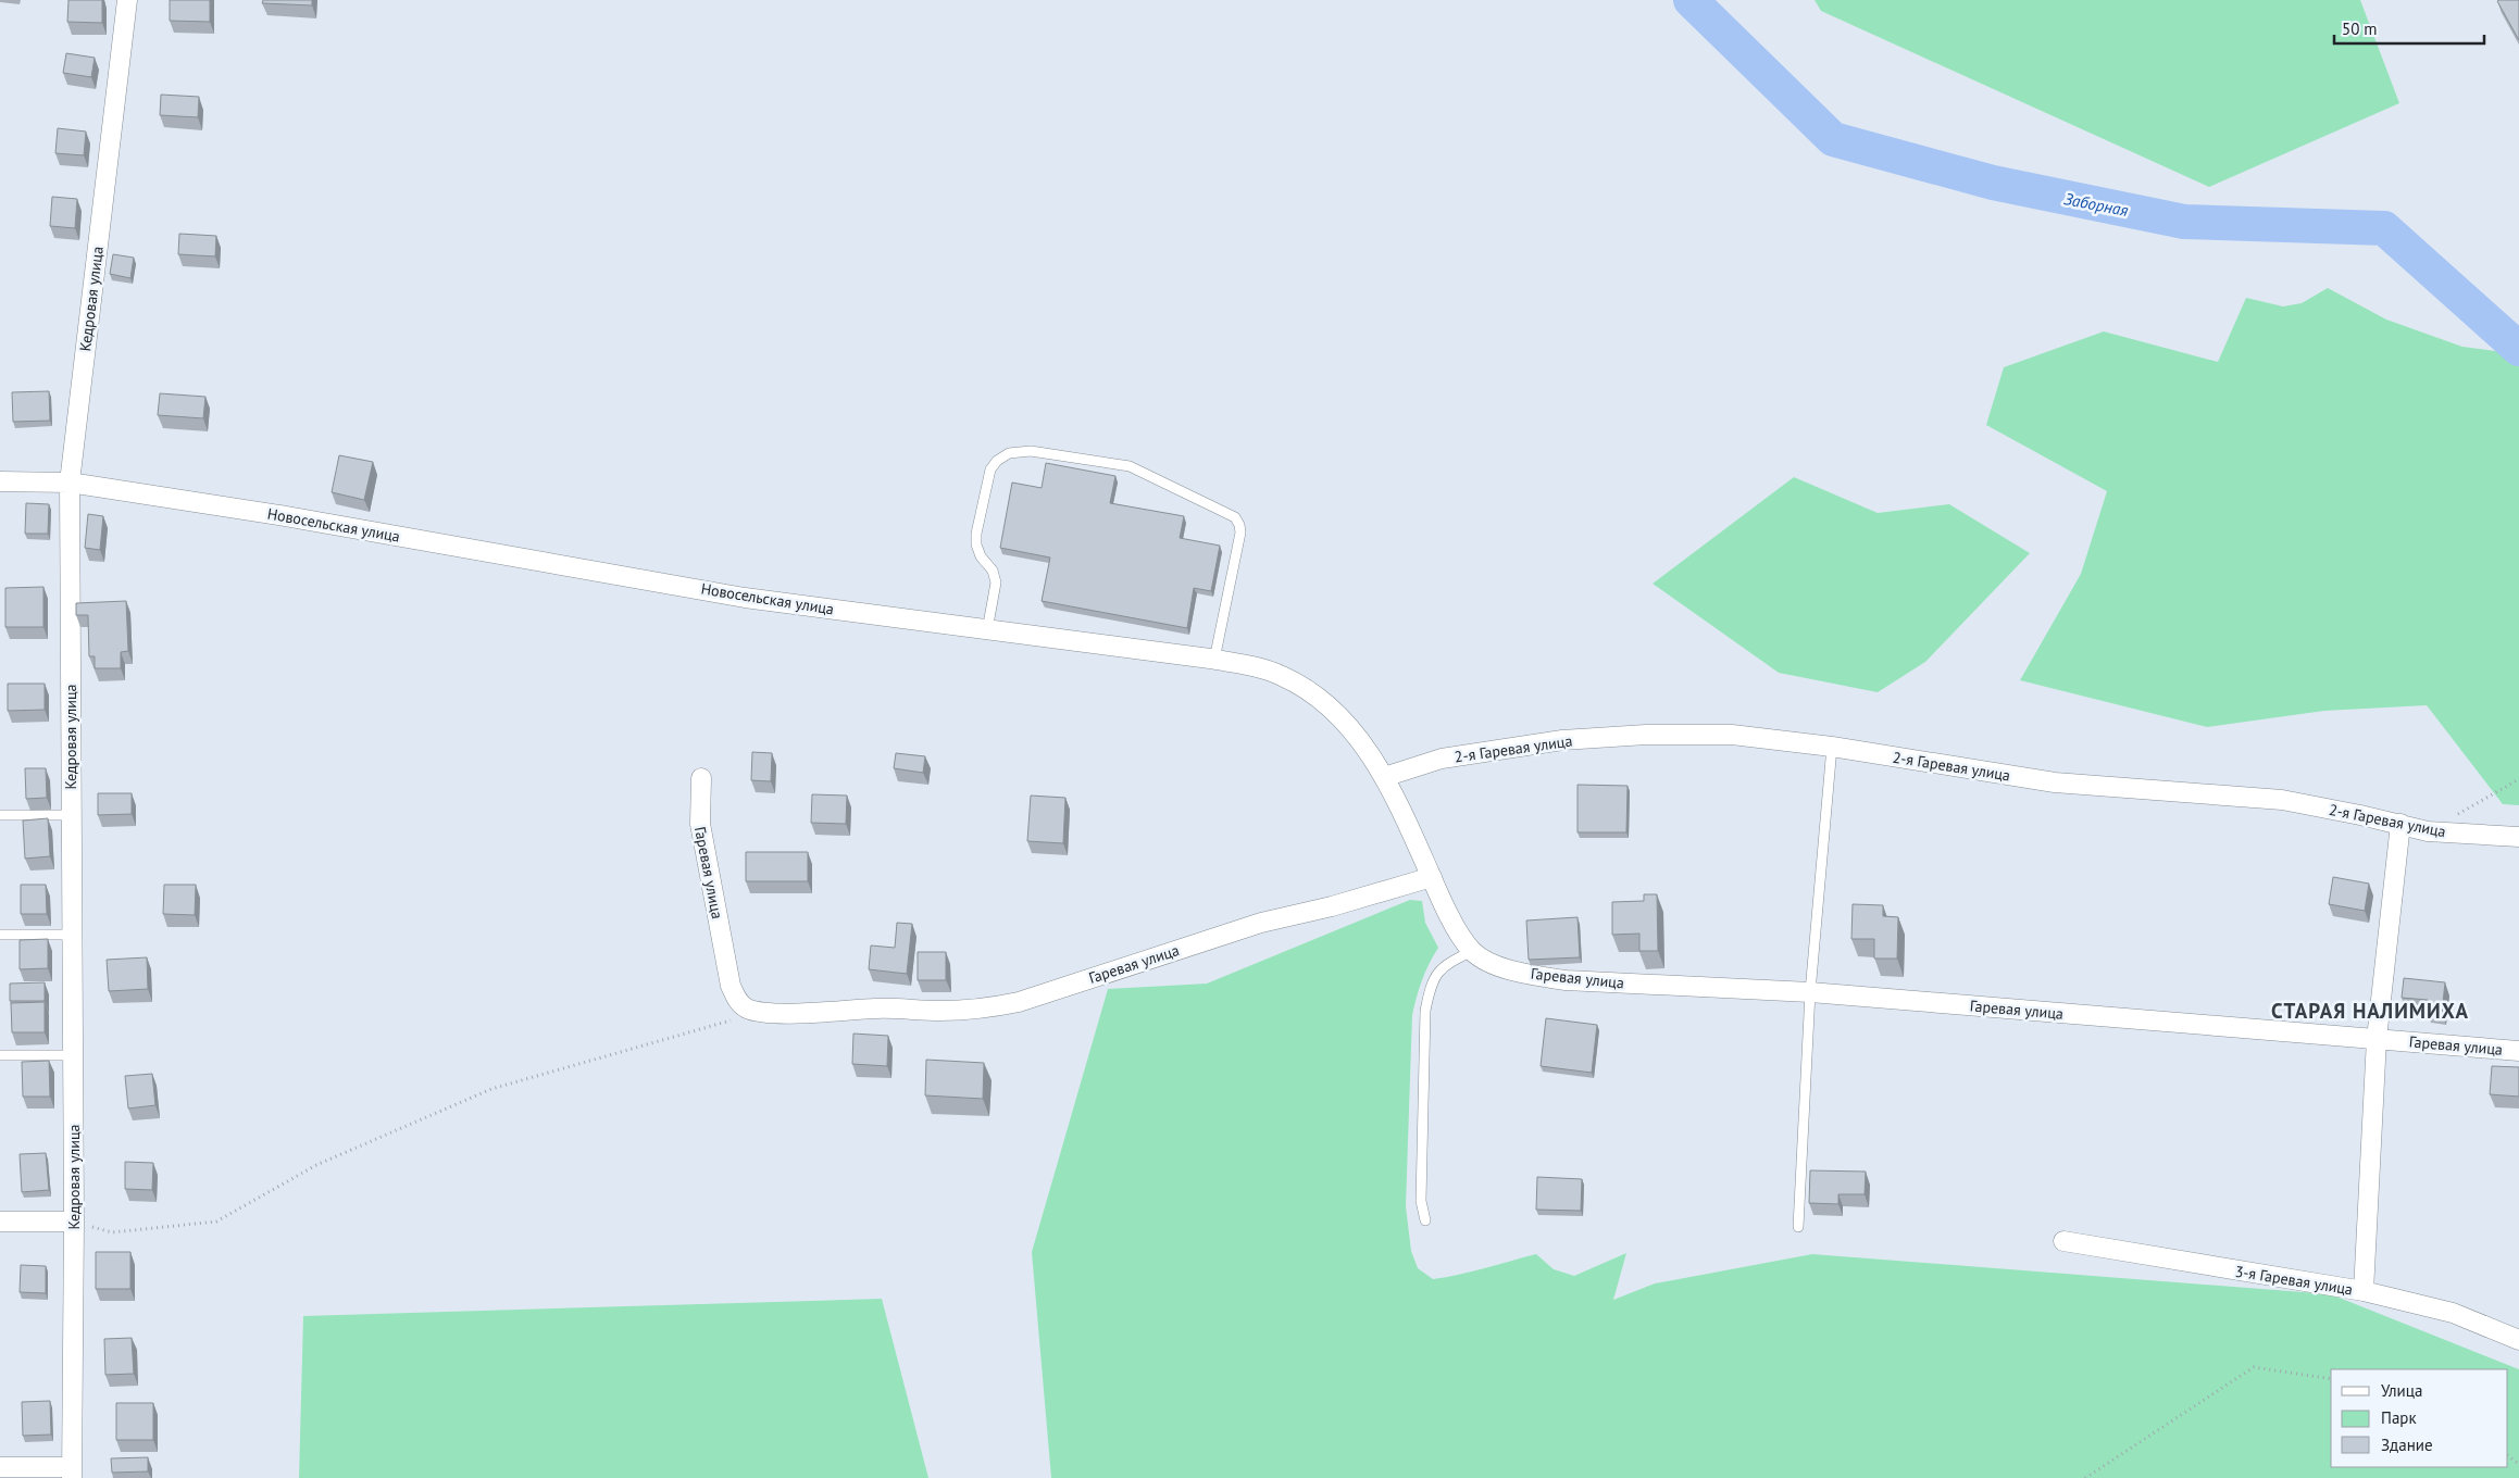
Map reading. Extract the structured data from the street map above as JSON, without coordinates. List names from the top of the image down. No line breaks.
{"streets":{"street":["Кедровая улица","Новосельская улица","2-я Гаревая улица","Гаревая улица","3-я Гаревая улица"]},"crossings":[["Кедровая улица","Новосельская улица"],["Новосельская улица","2-я Гаревая улица"],["Новосельская улица","Гаревая улица"]],"districts":["СТАРАЯ НАЛИМИХА"],"water":["Заборная"],"legend":["Улица","Парк","Здание"],"scale_bar":"50 m"}
